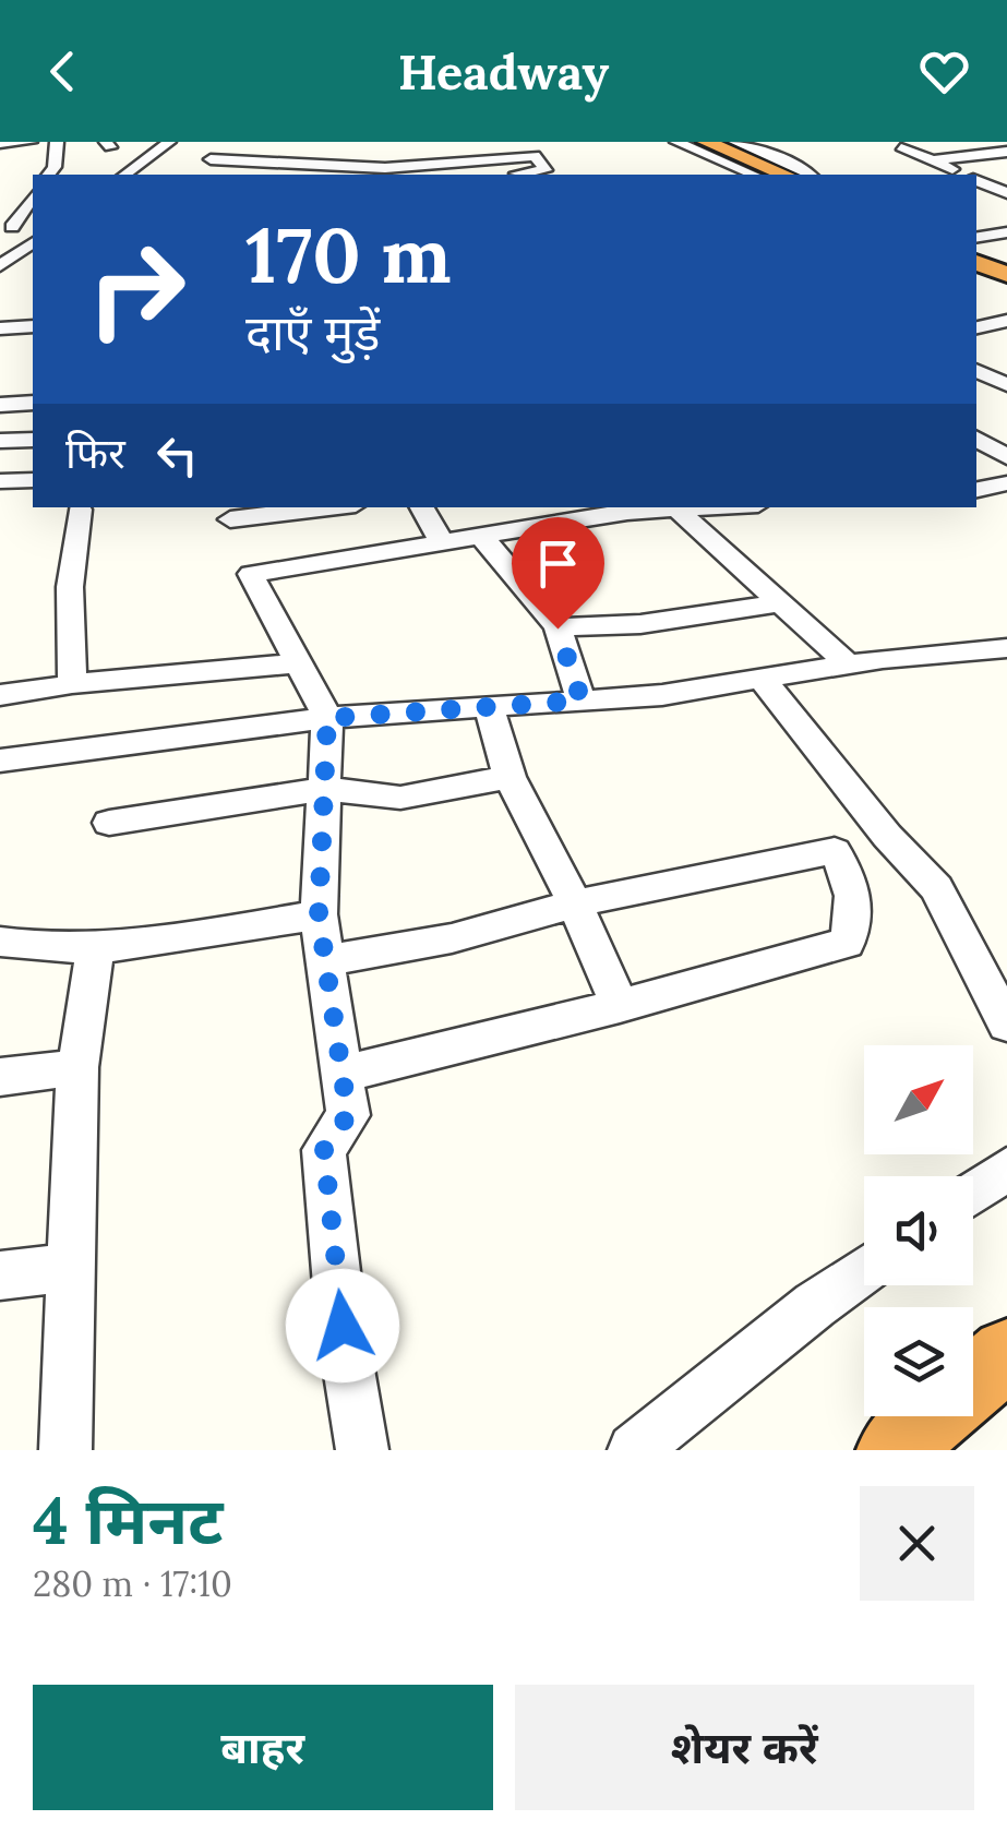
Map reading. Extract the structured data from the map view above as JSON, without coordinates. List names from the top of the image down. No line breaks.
{"north":"top right","page":{"header":"Headway","turn":["170 m","दाएँ मुड़ें"],"then":"फिर","heading":["4 मिनट","280 m · 17:10"],"buttons":["बाहर","शेयर करें"]}}
